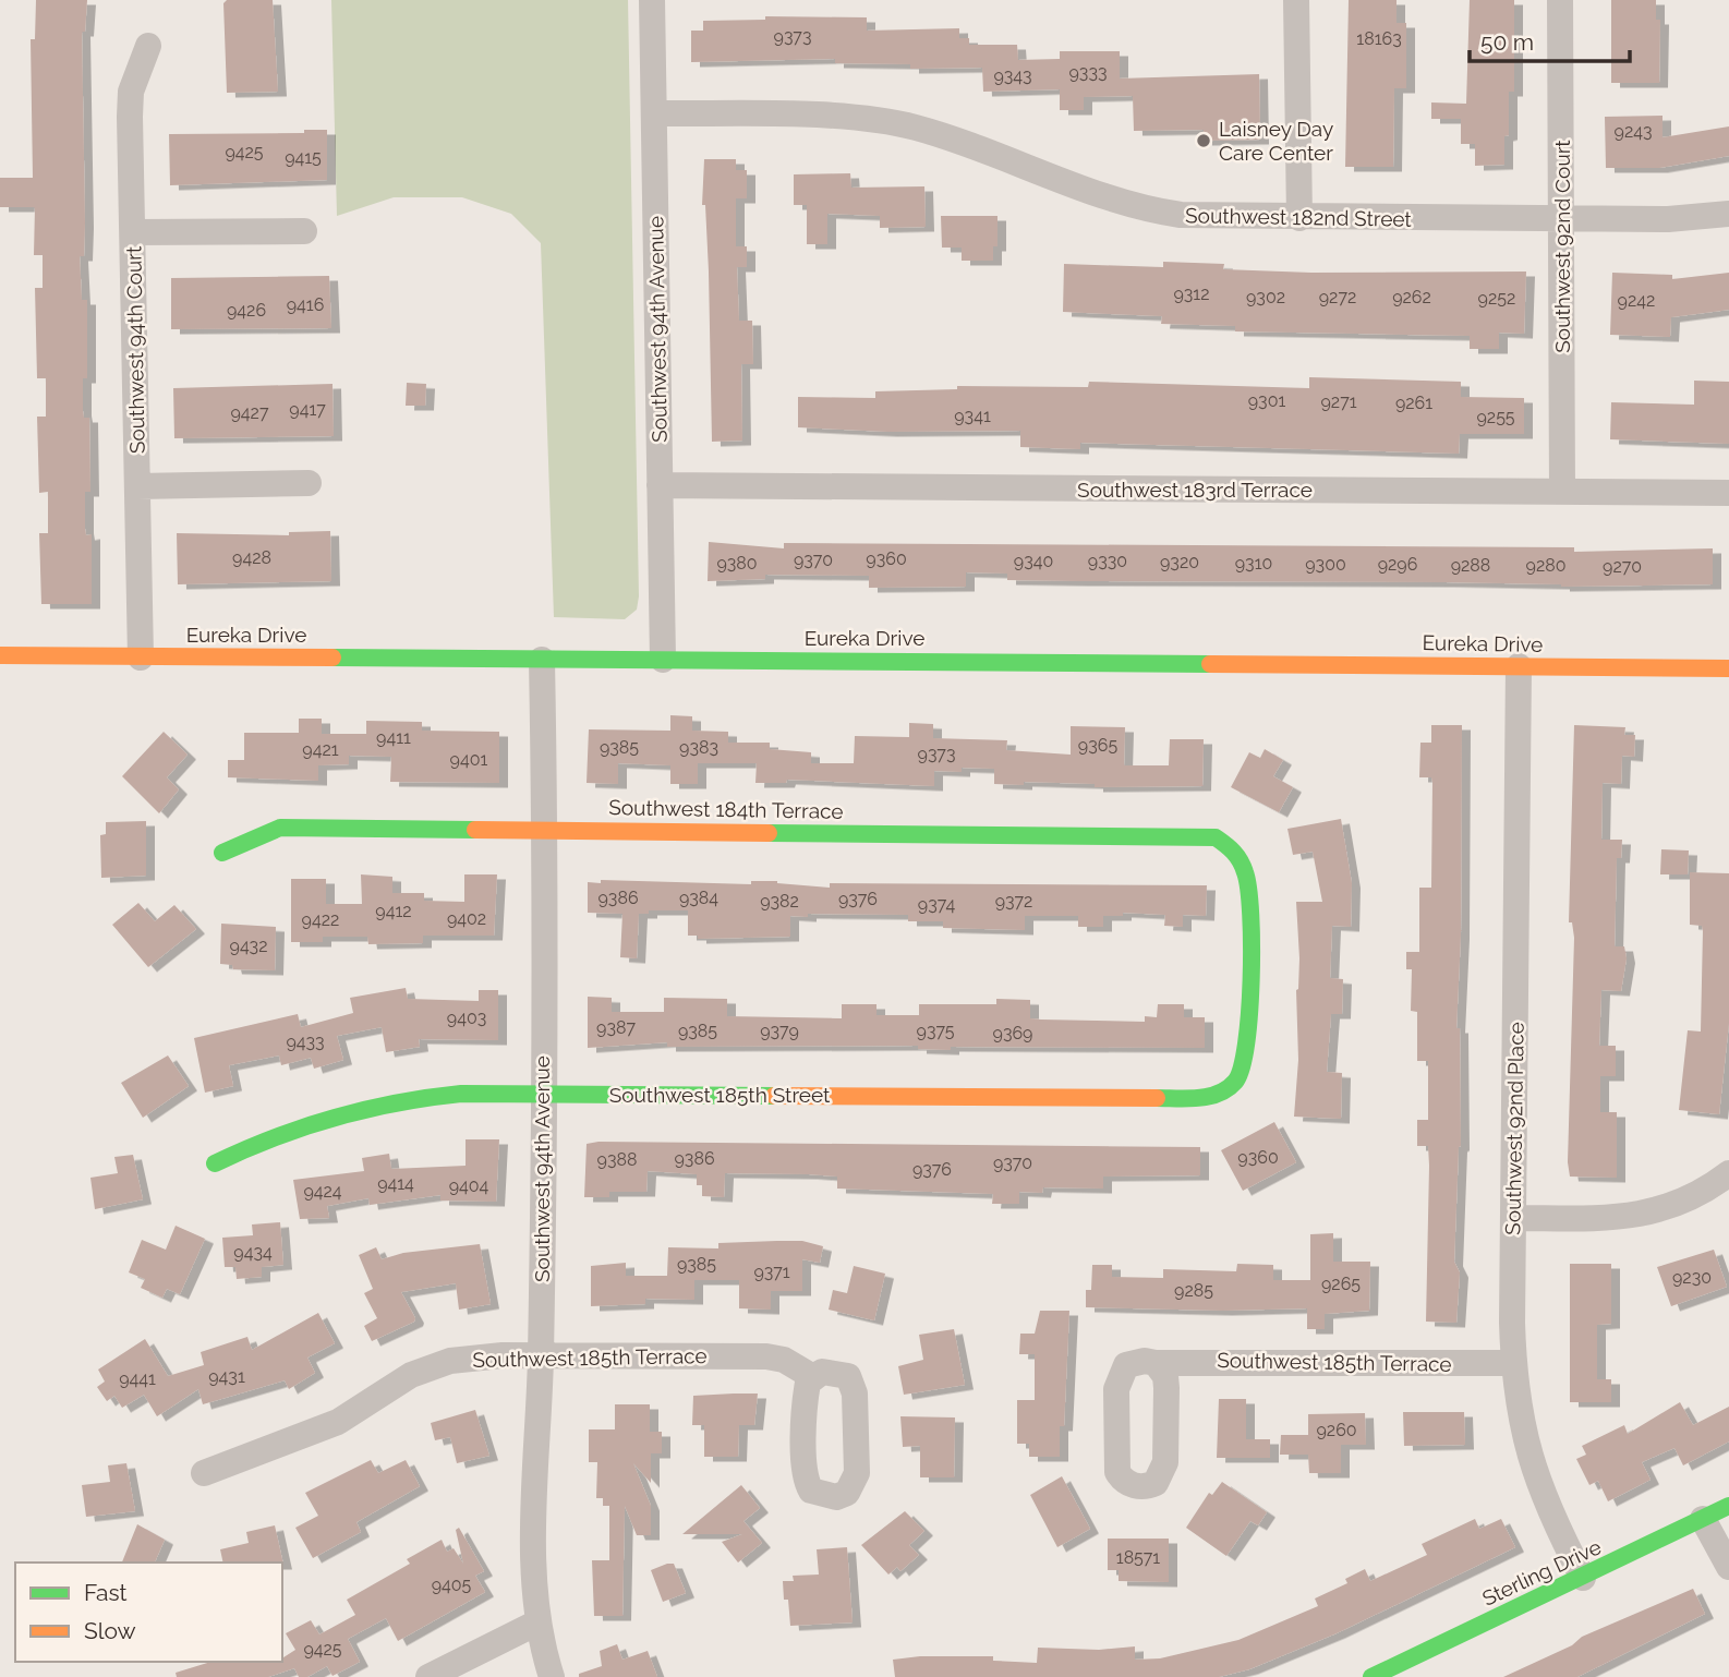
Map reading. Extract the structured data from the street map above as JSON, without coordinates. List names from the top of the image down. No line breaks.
{"streets":{"street":["Southwest 182nd Street","Southwest 92nd Court","Southwest 94th Avenue","Southwest 94th Court","Southwest 183rd Terrace","Eureka Drive","Southwest 184th Terrace","Southwest 185th Street","Southwest 92nd Place","Southwest 185th Terrace","Sterling Drive"]},"crossings":[["Southwest 182nd Street","Southwest 92nd Court"],["Southwest 182nd Street","Southwest 94th Avenue"],["Southwest 92nd Court","Southwest 183rd Terrace"],["Southwest 94th Avenue","Southwest 183rd Terrace"],["Southwest 94th Avenue","Eureka Drive"],["Southwest 94th Avenue","Southwest 184th Terrace"],["Southwest 94th Avenue","Southwest 185th Street"],["Southwest 94th Avenue","Southwest 185th Terrace"],["Southwest 94th Court","Eureka Drive"],["Eureka Drive","Southwest 92nd Place"],["Southwest 184th Terrace","Southwest 185th Street"],["Southwest 92nd Place","Southwest 185th Terrace"],["Southwest 92nd Place","Sterling Drive"]],"places":["Laisney Day Care Center"],"house_numbers":["9373","18163","9333","9343","9243","9425","9415","9312","9302","9272","9262","9252","9242","9416","9426","9301","9271","9261","9417","9427","9341","9255","9428","9360","9370","9340","9330","9320","9380","9310","9300","9296","9288","9280","9270","9411","9365","9385","9383","9421","9373","9401","9386","9384","9376","9382","9372","9374","9412","9402","9422","9432","9403","9387","9385","9379","9375","9369","9433","9360","9386","9388","9370","9376","9414","9404","9424","9434","9385","9371","9230","9265","9285","9431","9441","9260","18571","9405","9425"],"legend":["Fast","Slow"],"scale_bar":"50 m"}
